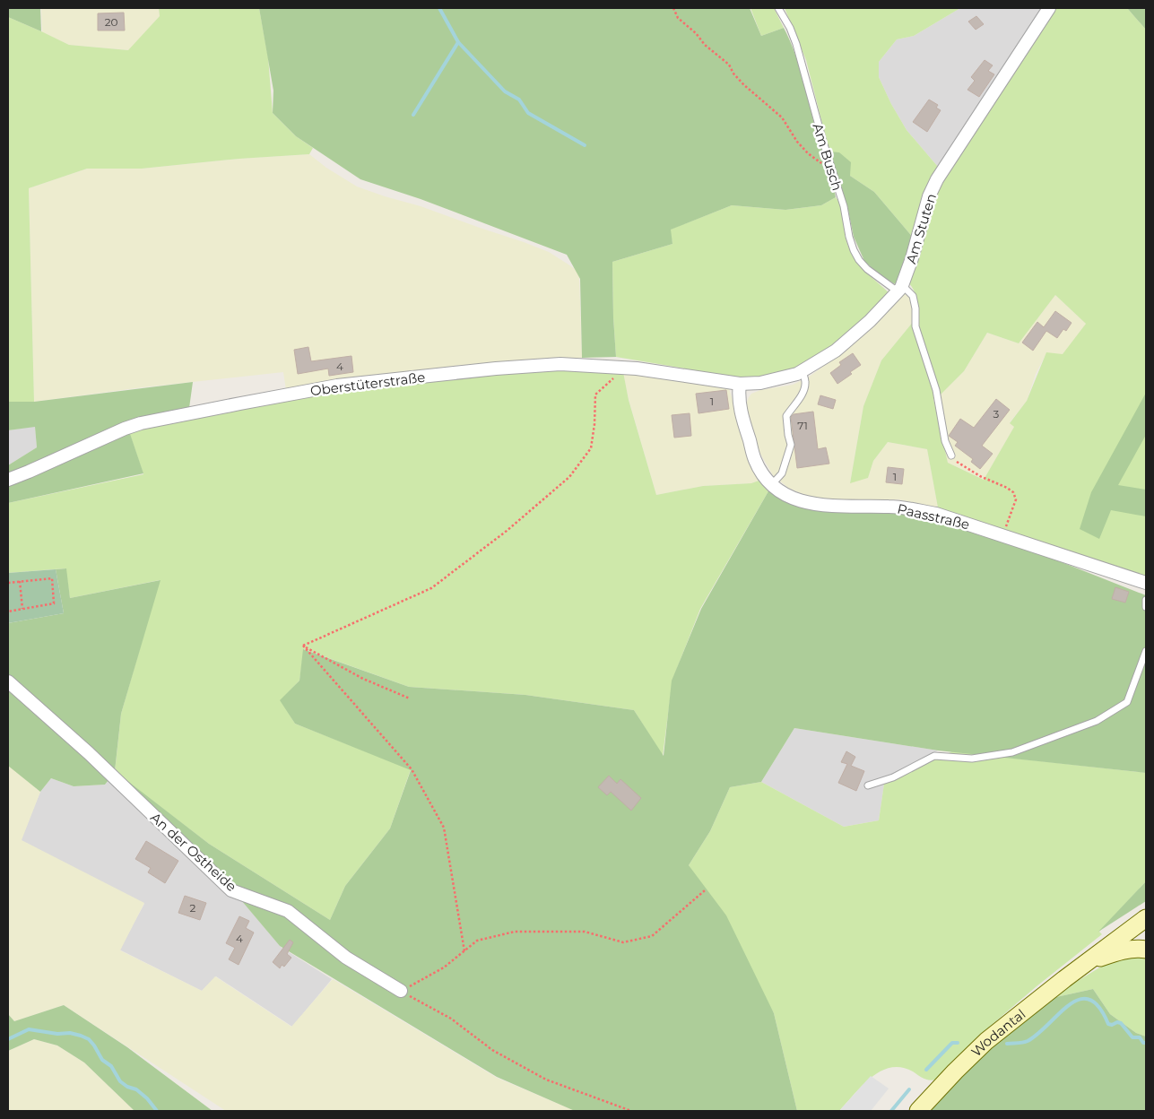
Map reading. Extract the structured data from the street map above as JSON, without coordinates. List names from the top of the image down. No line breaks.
{"streets":{"main road":["Wodantal"],"street":["Am Stuten","Oberstüterstraße","Paasstraße","An der Ostheide"],"lane":["Am Busch"]},"crossings":[["Am Busch","Am Stuten"],["Am Stuten","Oberstüterstraße"],["Am Stuten","Paasstraße"],["Oberstüterstraße","Paasstraße"]],"house_numbers":["20","4","1","3","71","1","2","4"]}
